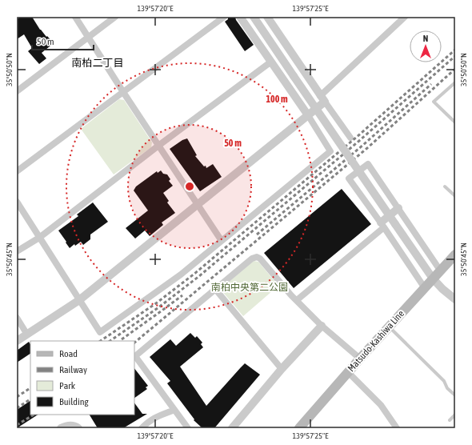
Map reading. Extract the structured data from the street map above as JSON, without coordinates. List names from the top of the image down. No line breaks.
{"streets":{"main road":["Matsudo-Kashiwa Line"]},"districts":["南柏二丁目"],"parks":["南柏中央第二公園"],"legend":["Road","Railway","Park","Building"],"scale_bar":"50 m","north":"top","coordinates":["139°57'20\"E","139°57'25\"E","35°50'50\"N","35°50'45\"N"],"rings":["100 m","50 m"]}
